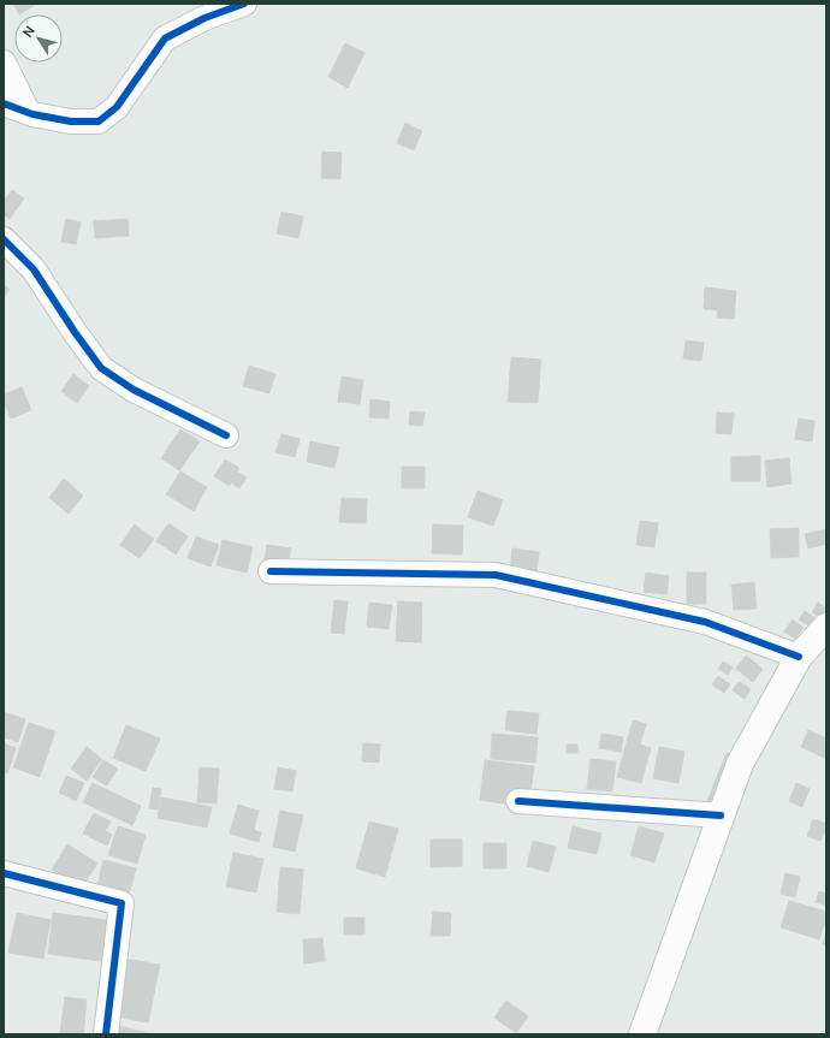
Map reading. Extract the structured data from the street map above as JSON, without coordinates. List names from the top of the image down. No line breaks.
{"north":"top left"}
